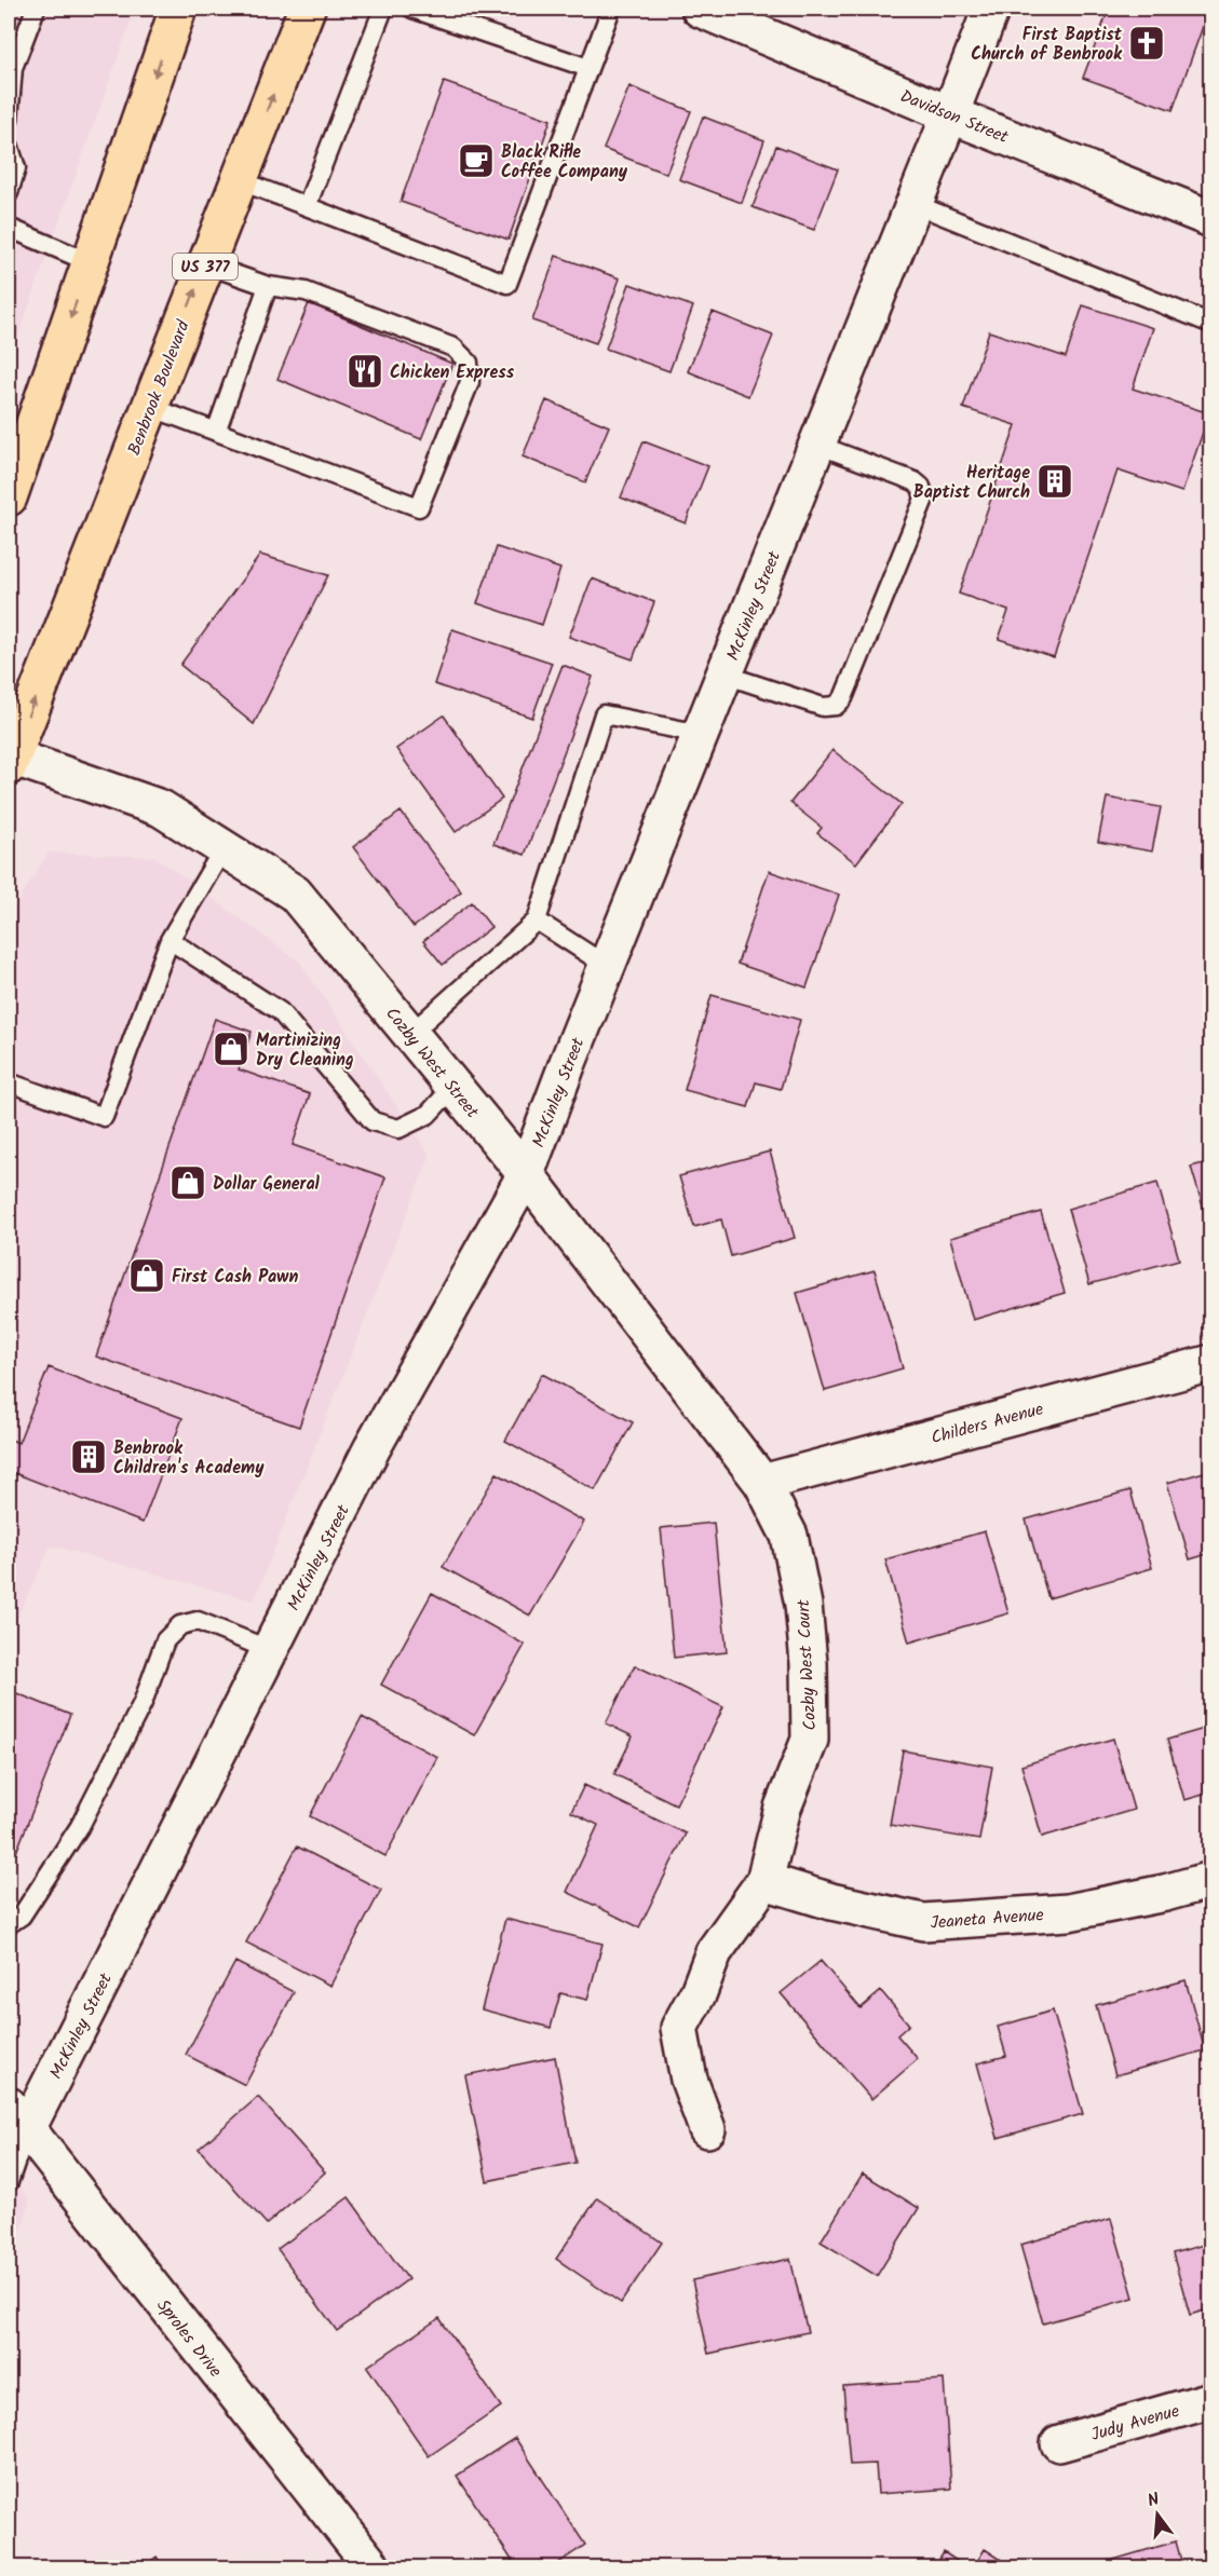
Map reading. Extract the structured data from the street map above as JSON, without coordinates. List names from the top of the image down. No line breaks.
{"streets":{"highway":["US 377","Benbrook Boulevard"],"street":["Davidson Street","McKinley Street","Cozby West Street","Childers Avenue","Cozby West Court","Jeaneta Avenue","Sproles Drive","Judy Avenue"]},"crossings":[["Davidson Street","McKinley Street"],["Benbrook Boulevard","Cozby West Street"],["McKinley Street","Cozby West Street"],["McKinley Street","Sproles Drive"],["Cozby West Street","Childers Avenue"],["Cozby West Street","Cozby West Court"],["Childers Avenue","Cozby West Court"],["Cozby West Court","Jeaneta Avenue"]],"places":{"church":["First Baptist Church of Benbrook"],"cafe":["Black Rifle Coffee Company"],"restaurant":["Chicken Express"],"building":["Heritage Baptist Church","Benbrook Children's Academy"],"shop":["Martinizing Dry Cleaning","Dollar General","First Cash Pawn"]},"north":"top"}
